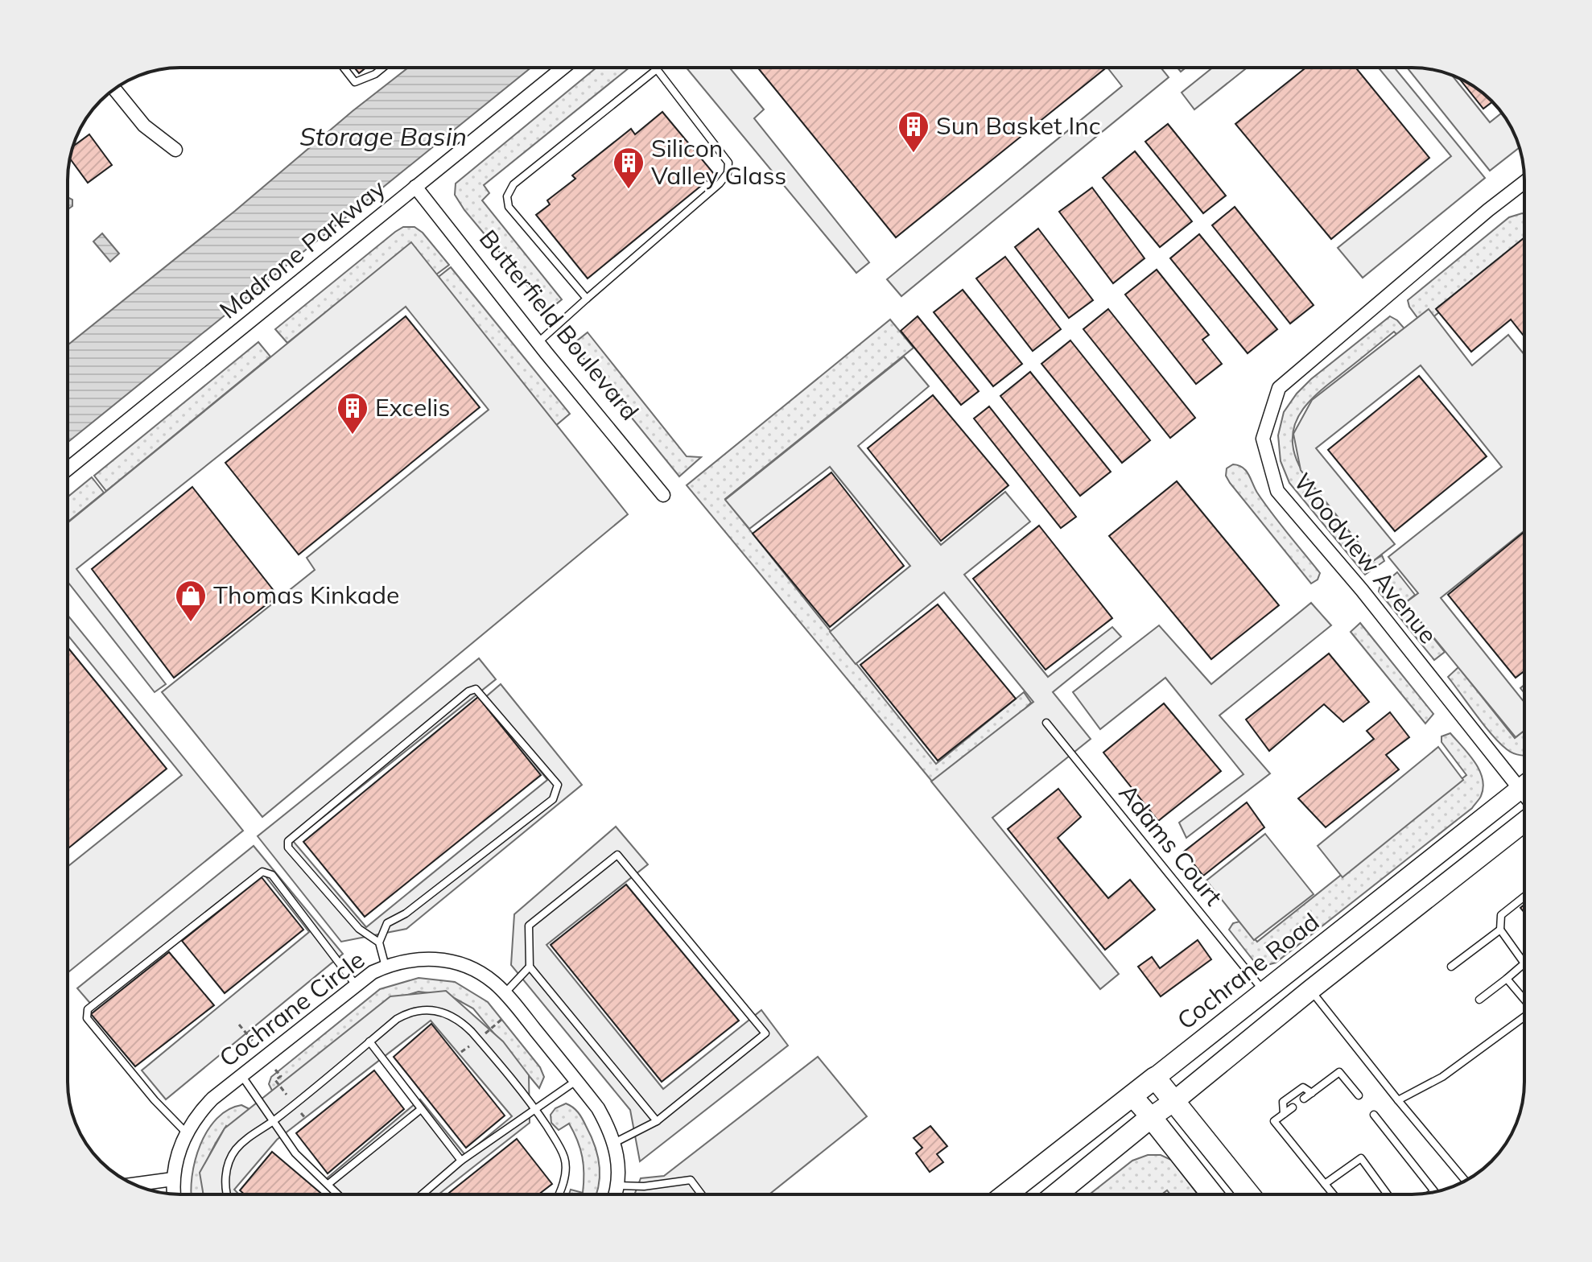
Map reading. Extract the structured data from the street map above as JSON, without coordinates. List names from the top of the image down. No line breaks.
{"streets":{"main road":["Cochrane Road"],"street":["Madrone Parkway","Butterfield Boulevard","Woodview Avenue","Cochrane Circle"],"lane":["Adams Court"]},"crossings":[["Madrone Parkway","Butterfield Boulevard"],["Adams Court","Cochrane Road"]],"water":["Storage Basin"],"places":{"building":["Sun Basket Inc","Silicon Valley Glass","Excelis"],"shop":["Thomas Kinkade"]}}
